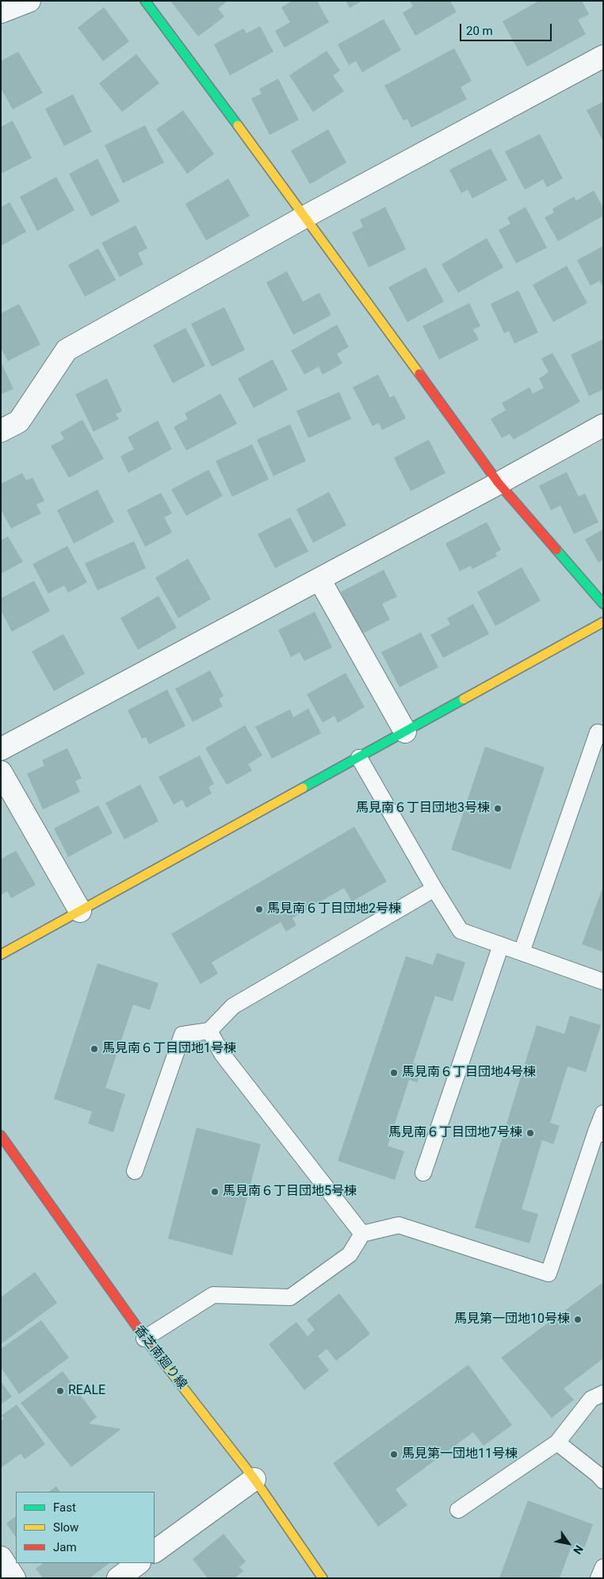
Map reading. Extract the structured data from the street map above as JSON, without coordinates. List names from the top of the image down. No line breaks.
{"streets":{"street":["香芝南廻り線"]},"places":["馬見南６丁目団地3号棟","馬見南６丁目団地2号棟","馬見南６丁目団地1号棟","馬見南６丁目団地4号棟","馬見南６丁目団地7号棟","馬見南６丁目団地5号棟","馬見第一団地10号棟","REALE","馬見第一団地11号棟"],"legend":["Fast","Slow","Jam"],"scale_bar":"20 m","north":"bottom right"}
